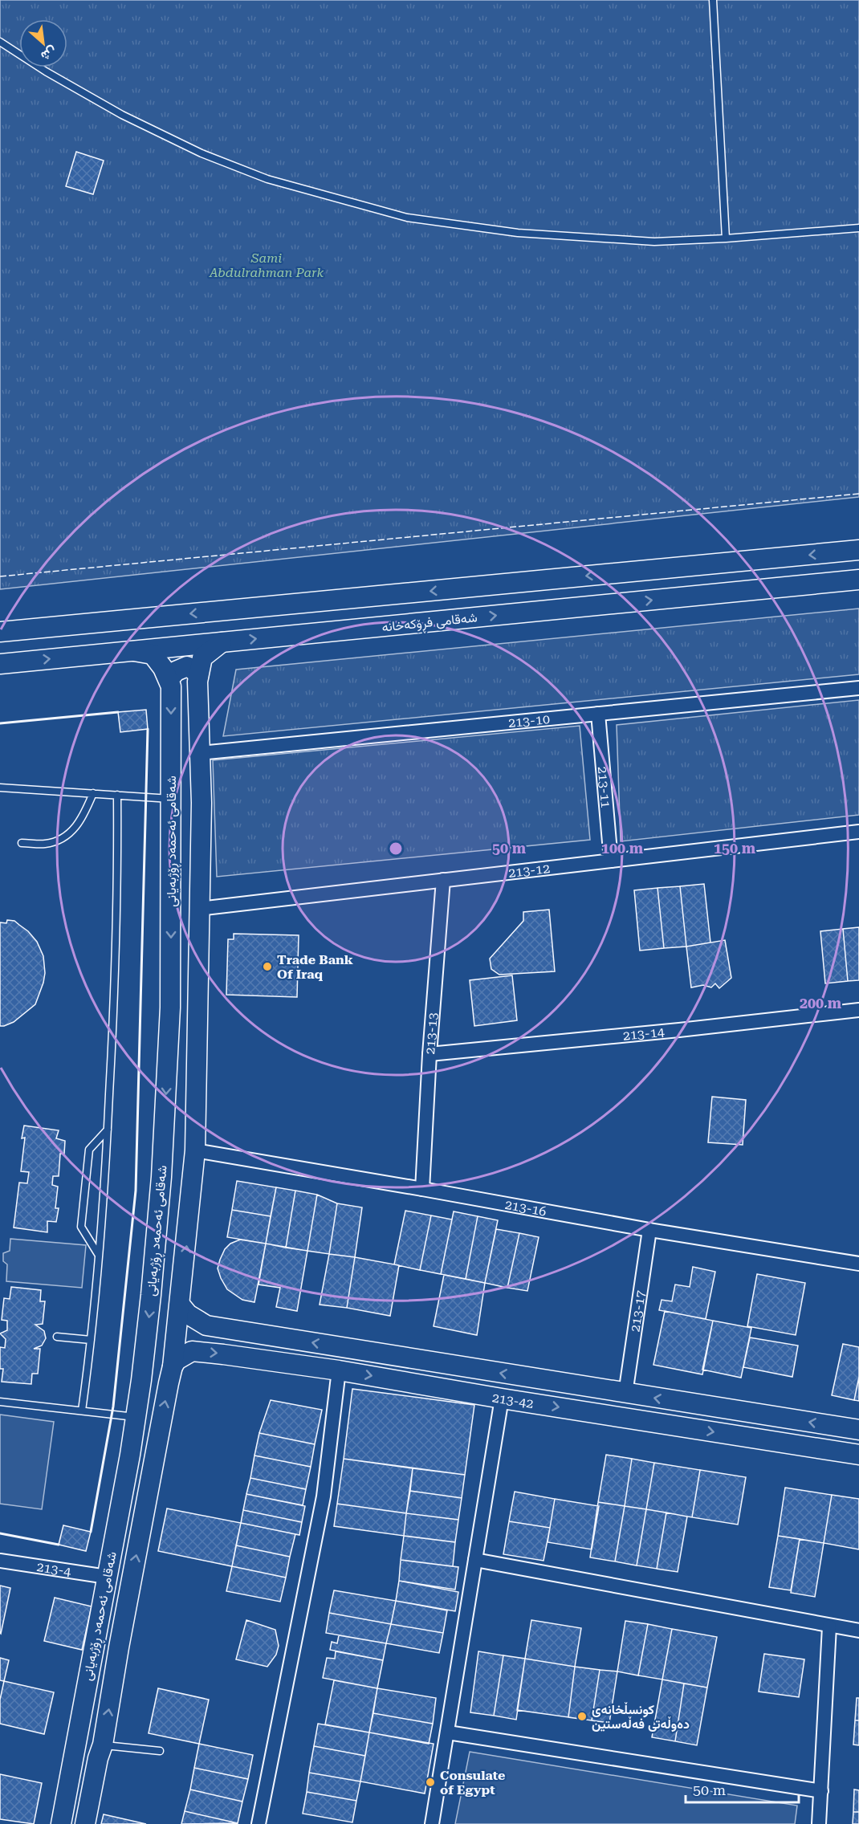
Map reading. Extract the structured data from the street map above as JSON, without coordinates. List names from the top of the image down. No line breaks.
{"streets":{"street":["شەقامی فڕۆکەخانە","213-10","213-11","شەقامی ئەحمەد ڕۆژبەیانی","213-12","213-14","213-13","213-16","213-17","213-42","213-4"]},"crossings":[["شەقامی فڕۆکەخانە","شەقامی ئەحمەد ڕۆژبەیانی"],["213-10","213-11"],["213-10","شەقامی ئەحمەد ڕۆژبەیانی"],["213-11","213-12"],["شەقامی ئەحمەد ڕۆژبەیانی","213-12"],["شەقامی ئەحمەد ڕۆژبەیانی","213-16"],["شەقامی ئەحمەد ڕۆژبەیانی","213-42"],["شەقامی ئەحمەد ڕۆژبەیانی","213-4"],["213-12","213-13"],["213-14","213-13"],["213-13","213-16"],["213-16","213-17"],["213-17","213-42"]],"parks":["Sami Abdulrahman Park"],"places":["Trade Bank Of Iraq","کونسڵخانەی دەوڵەتی فەڵەستین","Consulate of Egypt"],"scale_bar":"50 m","north":"bottom right","rings":["50 m","100 m","150 m","200 m"]}
